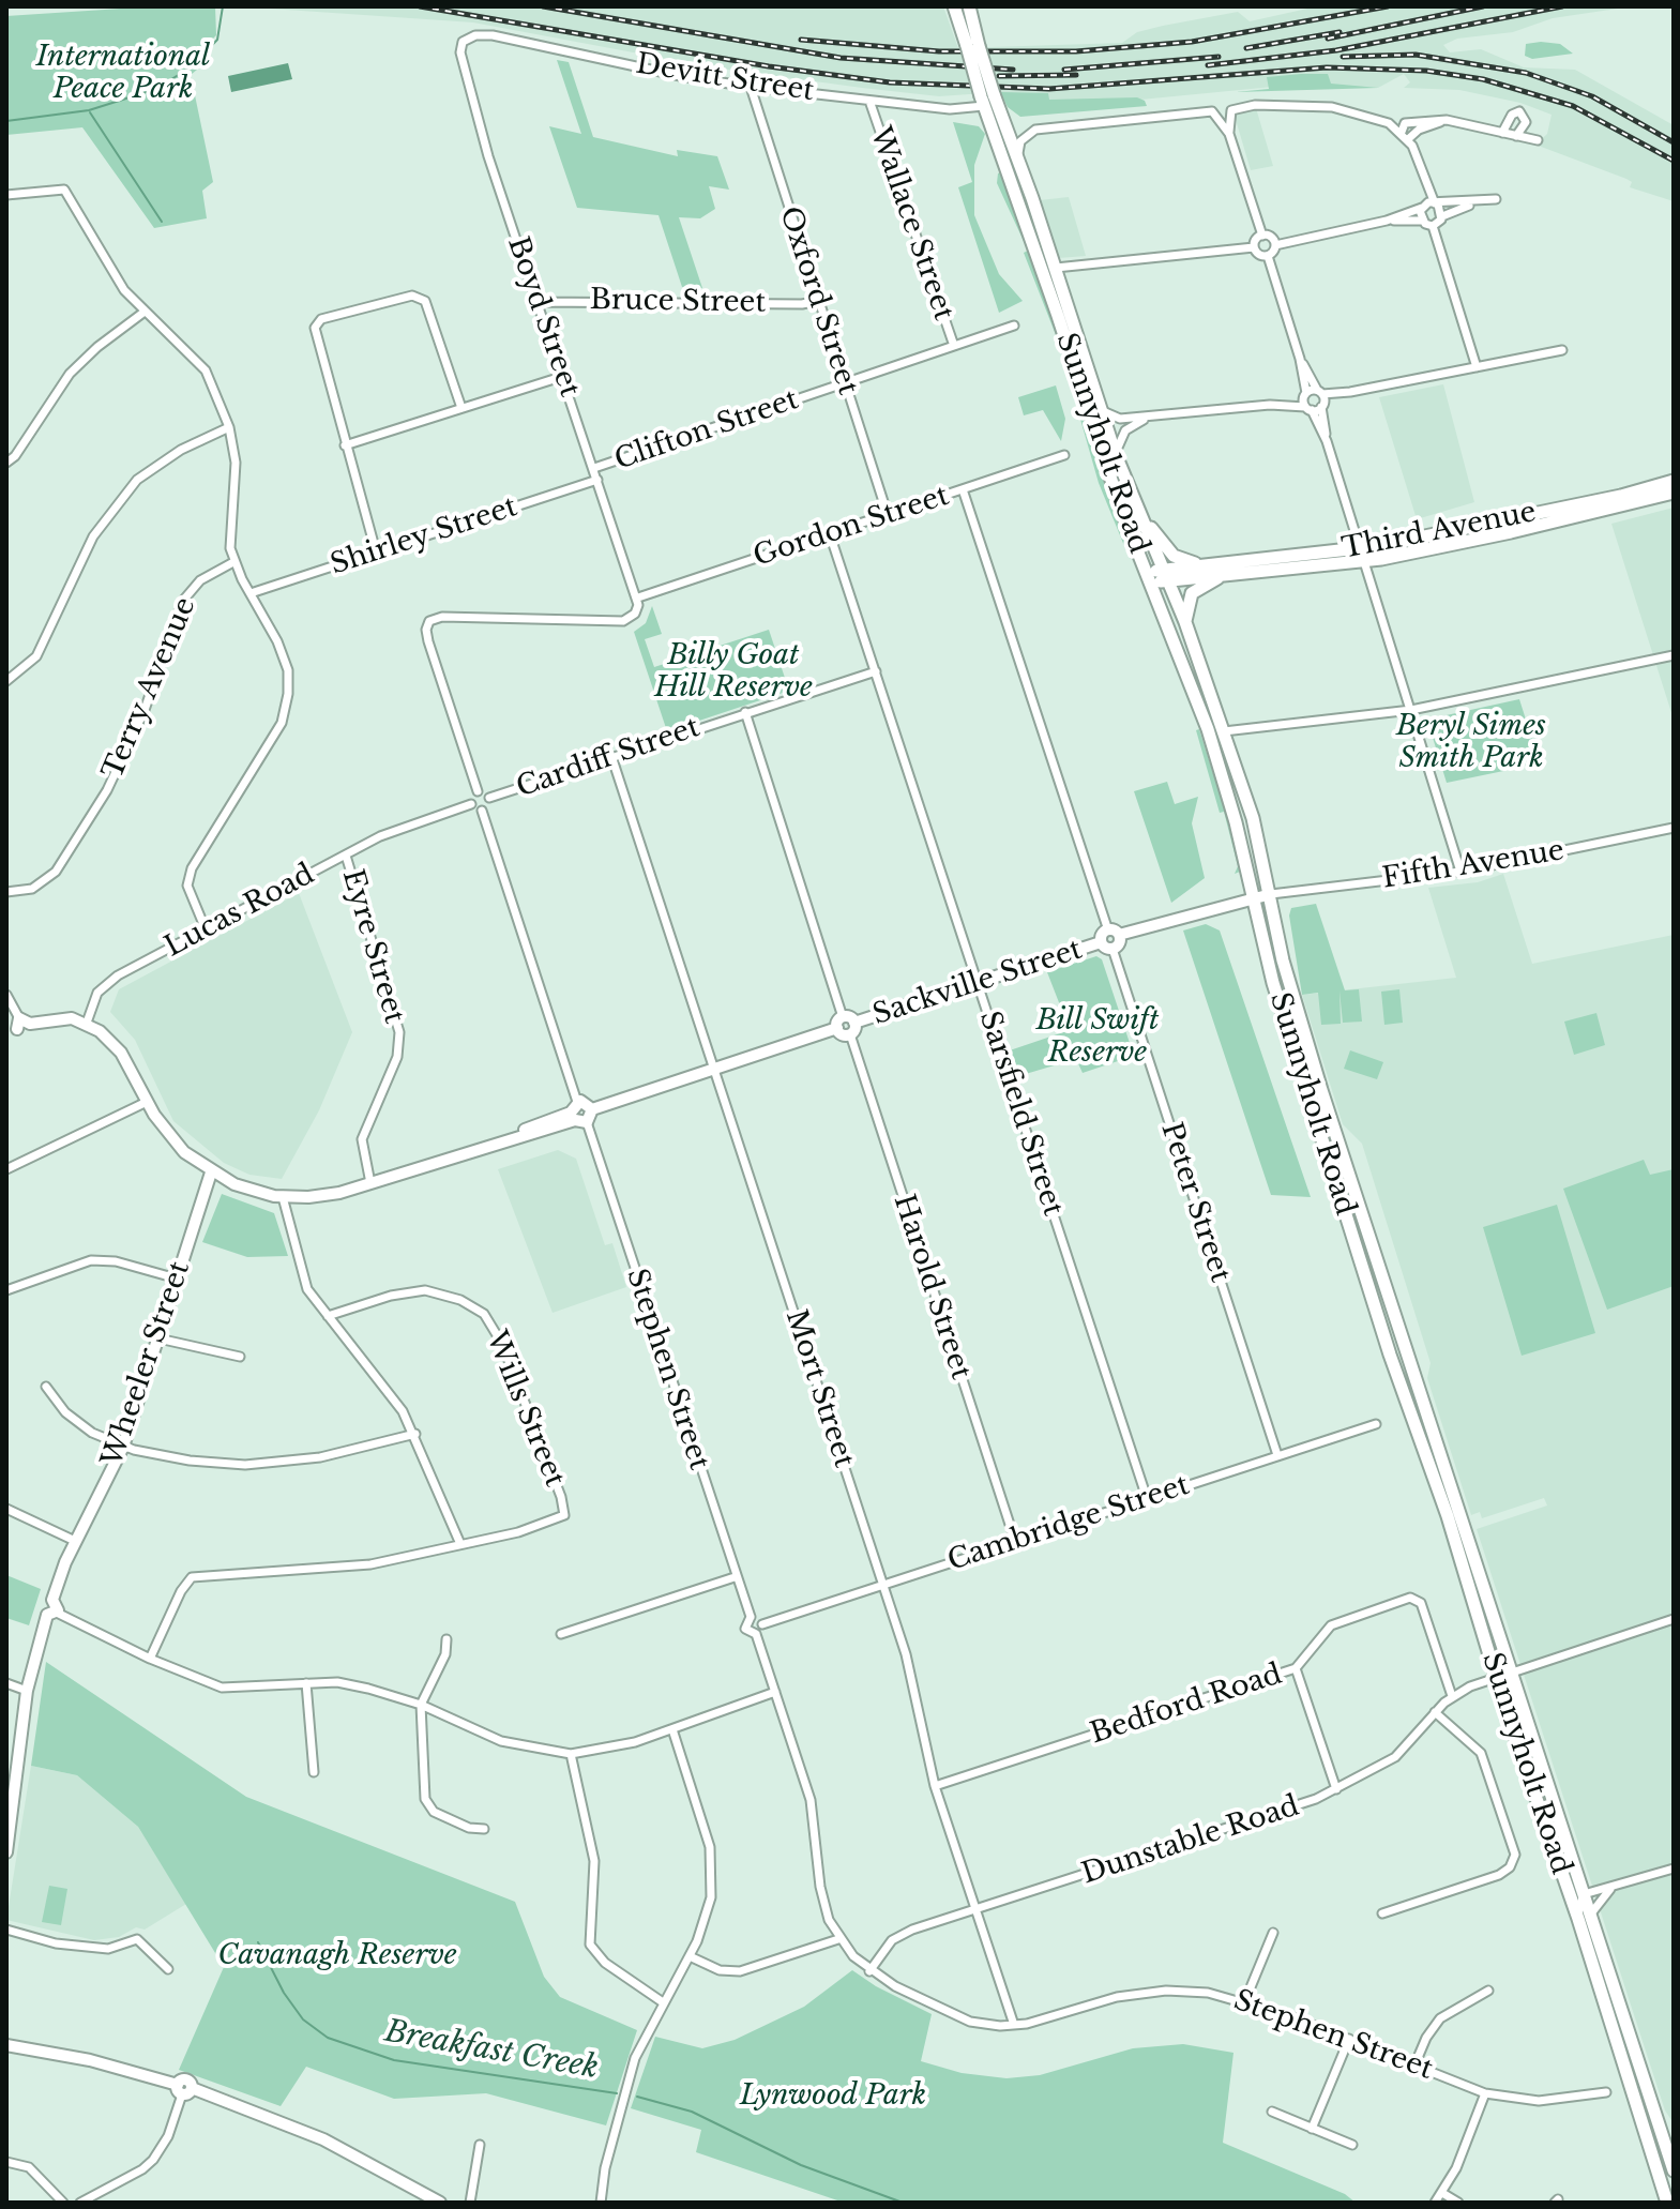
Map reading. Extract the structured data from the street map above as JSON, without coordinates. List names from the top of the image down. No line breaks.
{"streets":{"main road":["Sunnyholt Road","Third Avenue"],"street":["Devitt Street","Wallace Street","Oxford Street","Bruce Street","Boyd Street","Clifton Street","Gordon Street","Shirley Street","Terry Avenue","Cardiff Street","Fifth Avenue","Lucas Road","Eyre Street","Sackville Street","Sarsfield Street","Peter Street","Harold Street","Wheeler Street","Stephen Street","Mort Street","Wills Street","Cambridge Street","Bedford Road","Dunstable Road"]},"crossings":[["Devitt Street","Wallace Street"],["Devitt Street","Oxford Street"],["Devitt Street","Boyd Street"],["Devitt Street","Sunnyholt Road"],["Wallace Street","Clifton Street"],["Oxford Street","Bruce Street"],["Oxford Street","Clifton Street"],["Oxford Street","Gordon Street"],["Bruce Street","Boyd Street"],["Boyd Street","Clifton Street"],["Boyd Street","Gordon Street"],["Boyd Street","Shirley Street"],["Sunnyholt Road","Third Avenue"],["Sunnyholt Road","Fifth Avenue"],["Sunnyholt Road","Sackville Street"],["Sunnyholt Road","Dunstable Road"],["Gordon Street","Sarsfield Street"],["Cardiff Street","Sarsfield Street"],["Cardiff Street","Mort Street"],["Fifth Avenue","Sackville Street"],["Lucas Road","Eyre Street"],["Sackville Street","Sarsfield Street"],["Sackville Street","Harold Street"],["Sackville Street","Stephen Street"],["Sackville Street","Mort Street"],["Sarsfield Street","Cambridge Street"],["Peter Street","Cambridge Street"],["Harold Street","Cambridge Street"],["Stephen Street","Mort Street"],["Stephen Street","Dunstable Road"],["Mort Street","Cambridge Street"],["Mort Street","Bedford Road"],["Mort Street","Dunstable Road"],["Bedford Road","Dunstable Road"]],"water":["Breakfast Creek"],"parks":["International Peace Park","Billy Goat Hill Reserve","Beryl Simes Smith Park","Bill Swift Reserve","Cavanagh Reserve","Lynwood Park"]}
